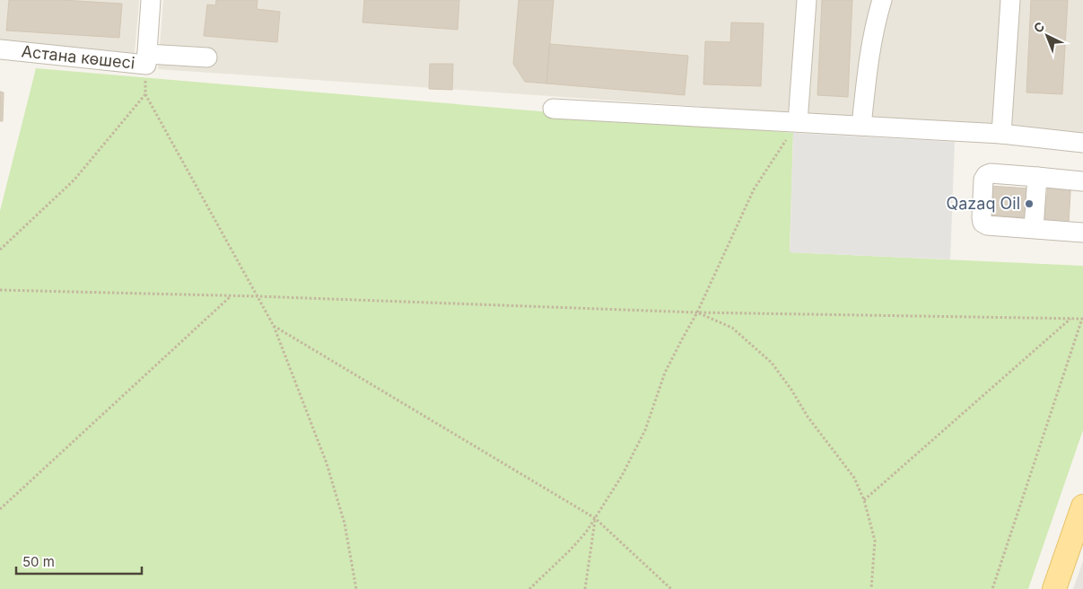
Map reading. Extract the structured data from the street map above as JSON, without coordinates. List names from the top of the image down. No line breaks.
{"streets":{"street":["Астана көшесі"]},"places":["Qazaq Oil"],"scale_bar":"50 m","north":"top left"}
